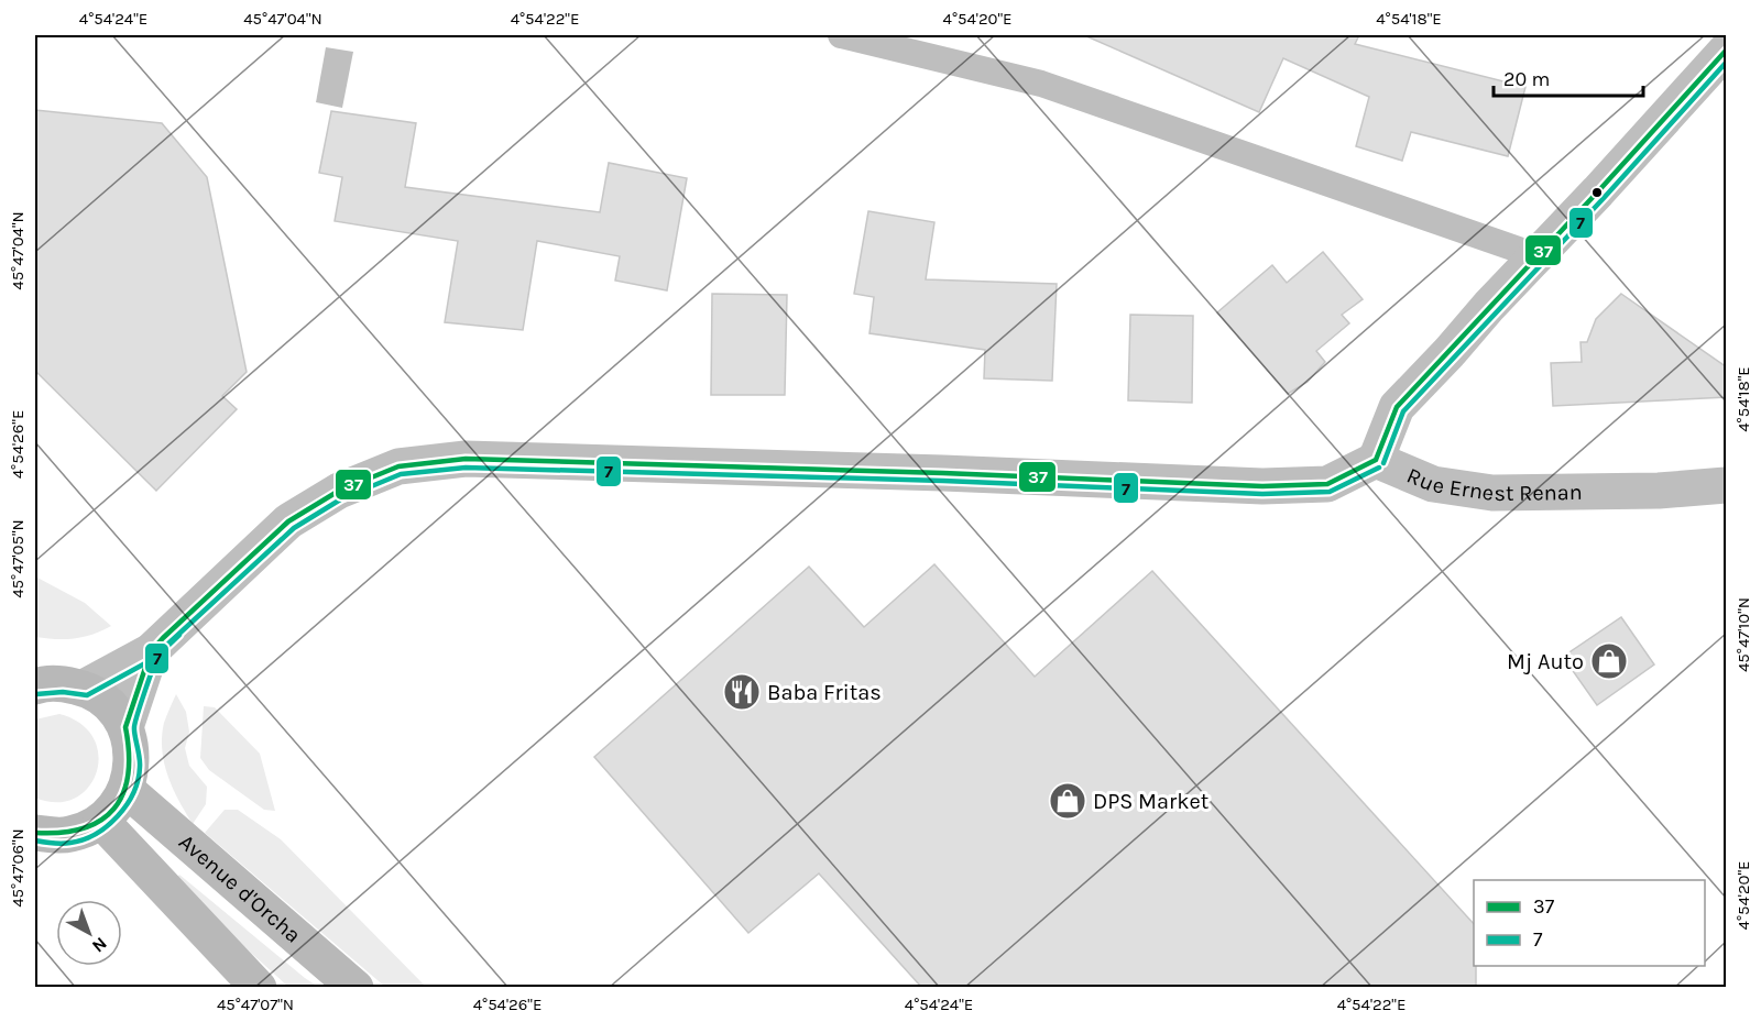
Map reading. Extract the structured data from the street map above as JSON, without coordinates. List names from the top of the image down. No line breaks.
{"streets":{"main road":["Avenue d'Orcha"],"street":["Rue Ernest Renan"]},"places":{"shop":["Mj Auto","DPS Market"],"restaurant":["Baba Fritas"]},"lines":["transit line 37","transit line 7"],"legend":["37","7"],"scale_bar":"20 m","north":"bottom right","coordinates":["4°54'24\"E","45°47'04\"N","4°54'22\"E","4°54'20\"E","4°54'18\"E","4°54'26\"E","45°47'05\"N","45°47'10\"N","45°47'06\"N","45°47'07\"N"]}
